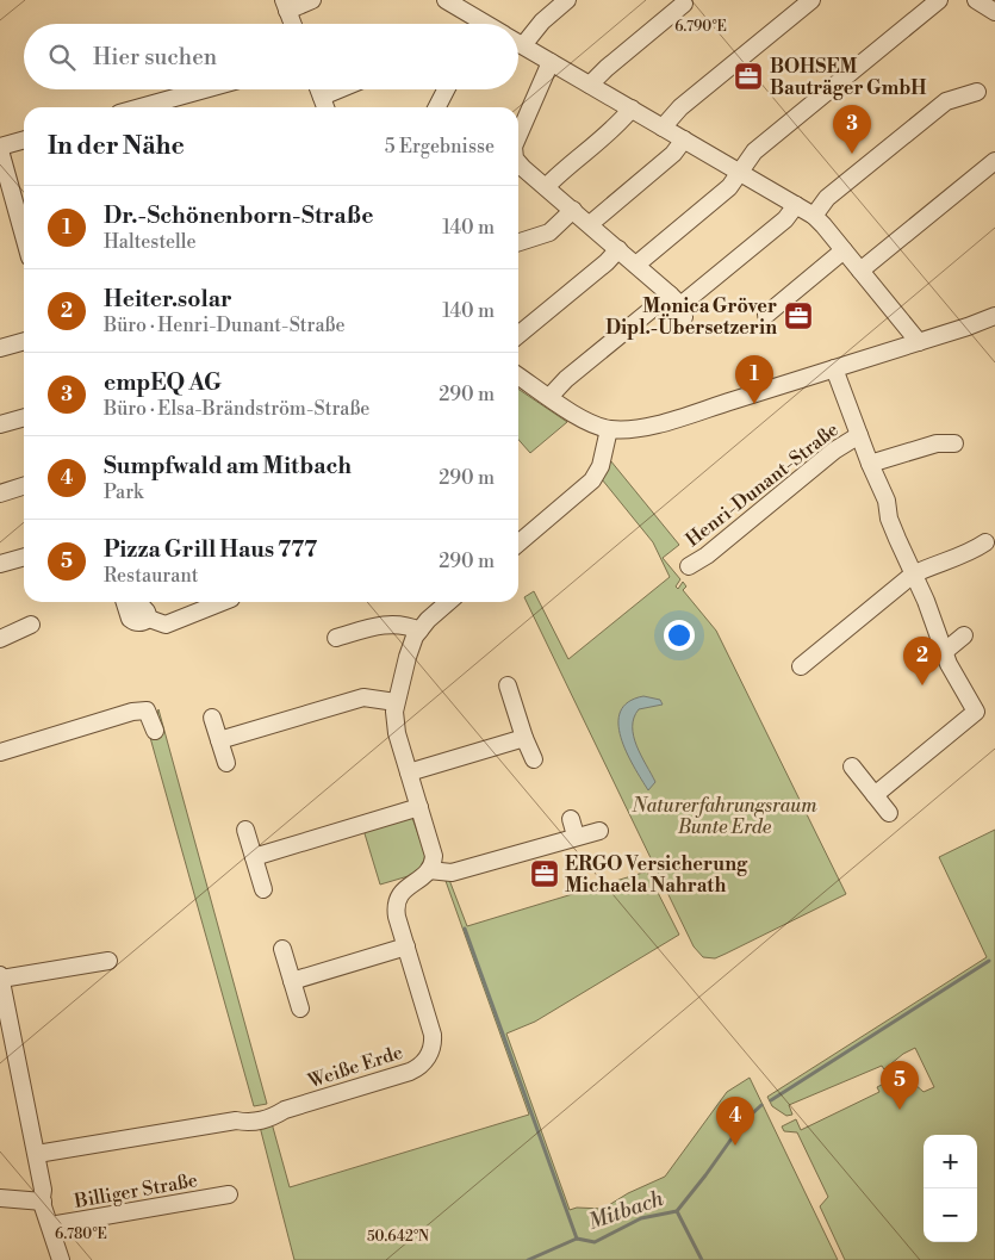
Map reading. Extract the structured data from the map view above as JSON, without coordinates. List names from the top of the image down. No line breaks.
{"streets":{"street":["Henri-Dunant-Straße","Weiße Erde","Billiger Straße"]},"water":["Mitbach"],"parks":["Naturerfahrungsraum Bunte Erde"],"places":{"office":["BOHSEM Bauträger GmbH","Monica Gröver Dipl.-Übersetzerin","ERGO Versicherung Michaela Nahrath"]},"page":{"search":"Hier suchen","pins":["3","1","2","5","4"],"heading":["In der Nähe","5 Ergebnisse"],"list":[{"mark":"1","name":"Dr.-Schönenborn-Straße","note":"Haltestelle","value":"140 m"},{"mark":"2","name":"Heiter.solar","note":"Büro · Henri-Dunant-Straße","value":"140 m"},{"mark":"3","name":"empEQ AG","note":"Büro · Elsa-Brändström-Straße","value":"290 m"},{"mark":"4","name":"Sumpfwald am Mitbach","note":"Park","value":"290 m"},{"mark":"5","name":"Pizza Grill Haus 777","note":"Restaurant","value":"290 m"}],"map_buttons":["+","−"]},"coordinates":["6.790°E","6.780°E","50.642°N"]}
